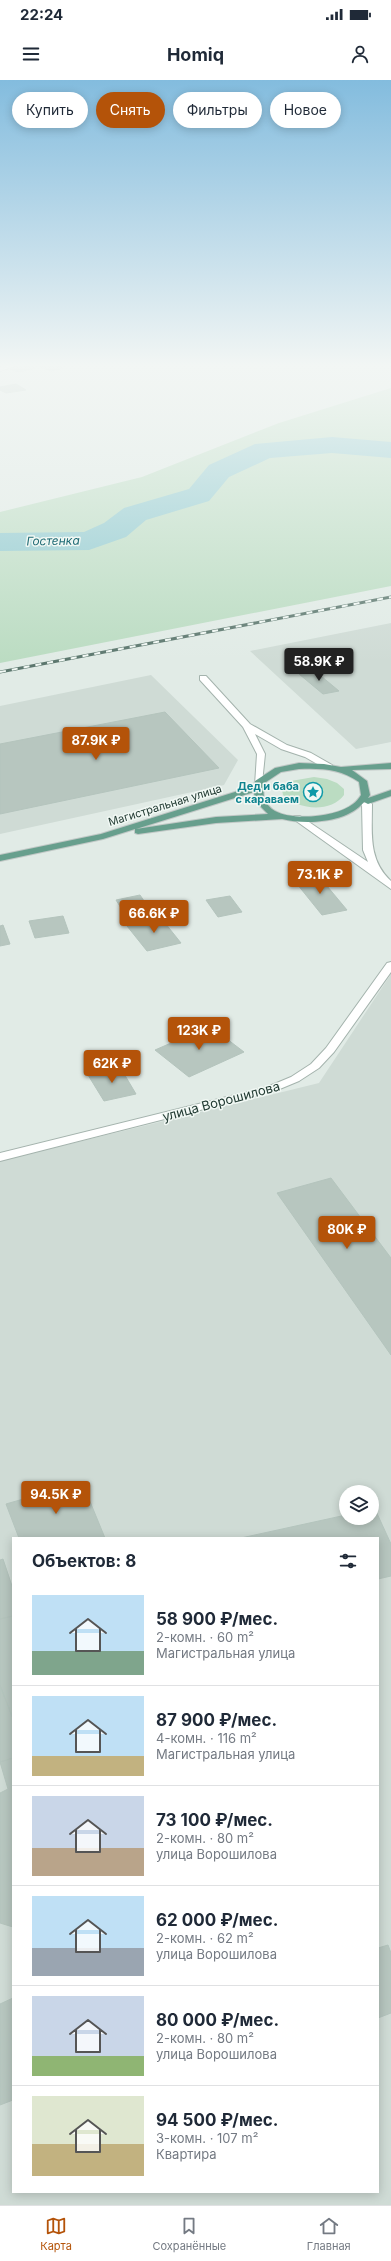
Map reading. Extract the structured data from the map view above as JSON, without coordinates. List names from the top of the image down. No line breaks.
{"streets":{"main road":["Магистральная улица"],"street":["улица Ворошилова"]},"water":["Гостенка"],"places":{"place":["Дед и баба с караваем"]},"page":{"status":"22:24","header":"Homiq","chip":["Купить","Снять","Фильтры","Новое"],"price":["58.9K ₽","87.9K ₽","73.1K ₽","66.6K ₽","123K ₽","62K ₽","80K ₽","94.5K ₽"],"heading":"Объектов: 8","list":[{"name":"58 900 ₽/мес.","note":"2-комн. · 60 m² · Магистральная улица"},{"name":"87 900 ₽/мес.","note":"4-комн. · 116 m² · Магистральная улица"},{"name":"73 100 ₽/мес.","note":"2-комн. · 80 m² · улица Ворошилова"},{"name":"62 000 ₽/мес.","note":"2-комн. · 62 m² · улица Ворошилова"},{"name":"80 000 ₽/мес.","note":"2-комн. · 80 m² · улица Ворошилова"},{"name":"94 500 ₽/мес.","note":"3-комн. · 107 m² · Квартира"}],"tabs":["Карта","Сохранённые","Главная"]}}
